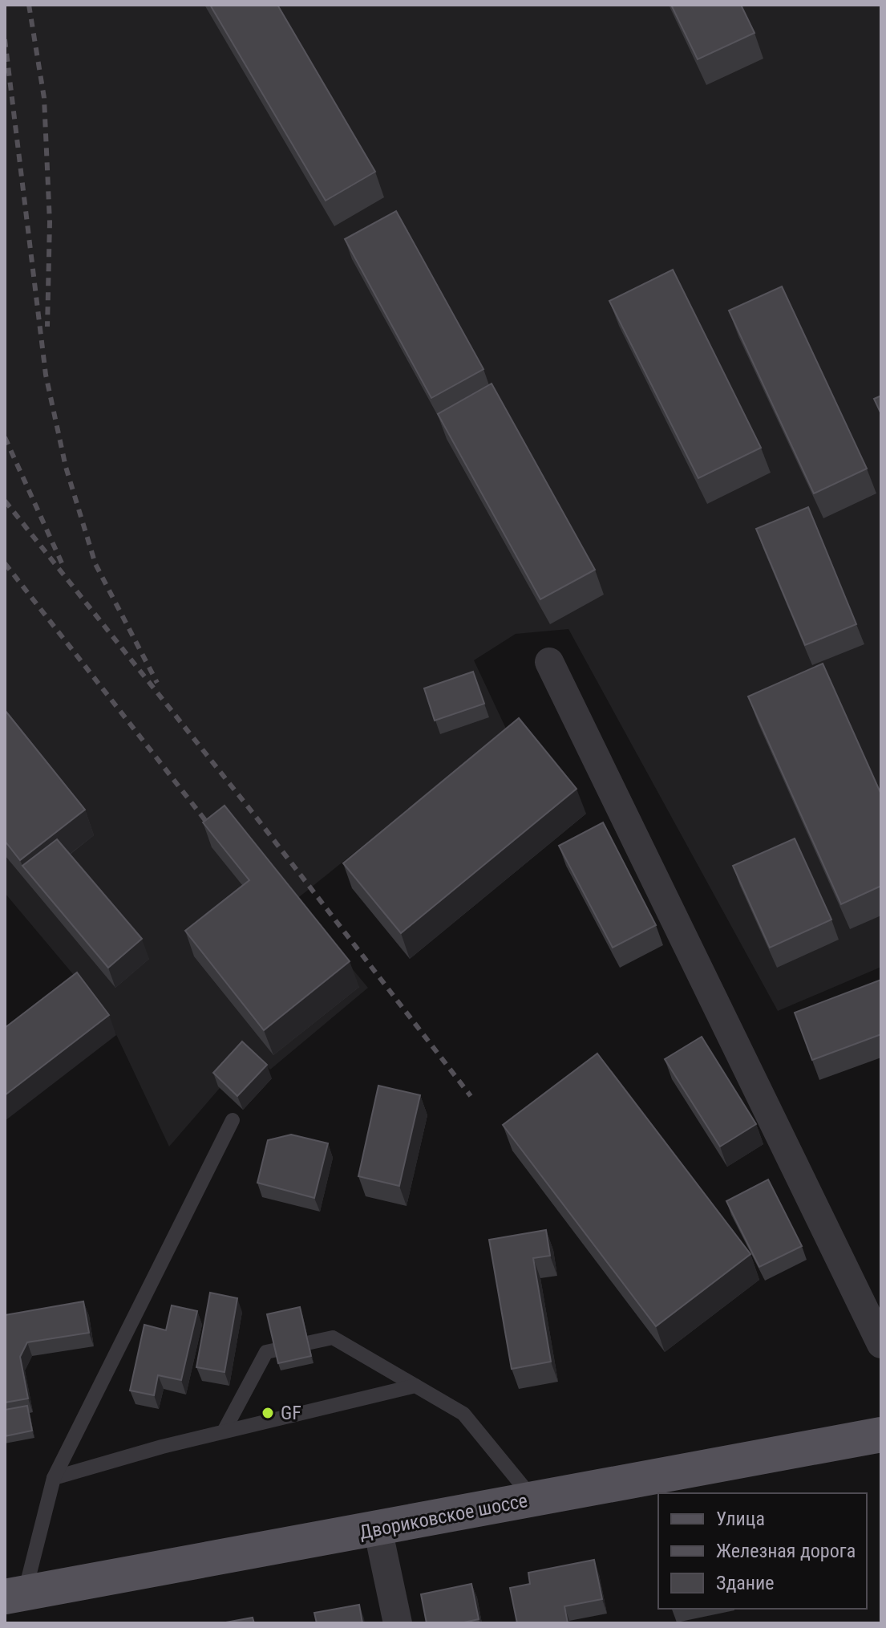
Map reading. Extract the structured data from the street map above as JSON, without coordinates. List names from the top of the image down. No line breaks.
{"streets":{"main road":["Двориковское шоссе"]},"places":["GF"],"legend":["Улица","Железная дорога","Здание"]}
